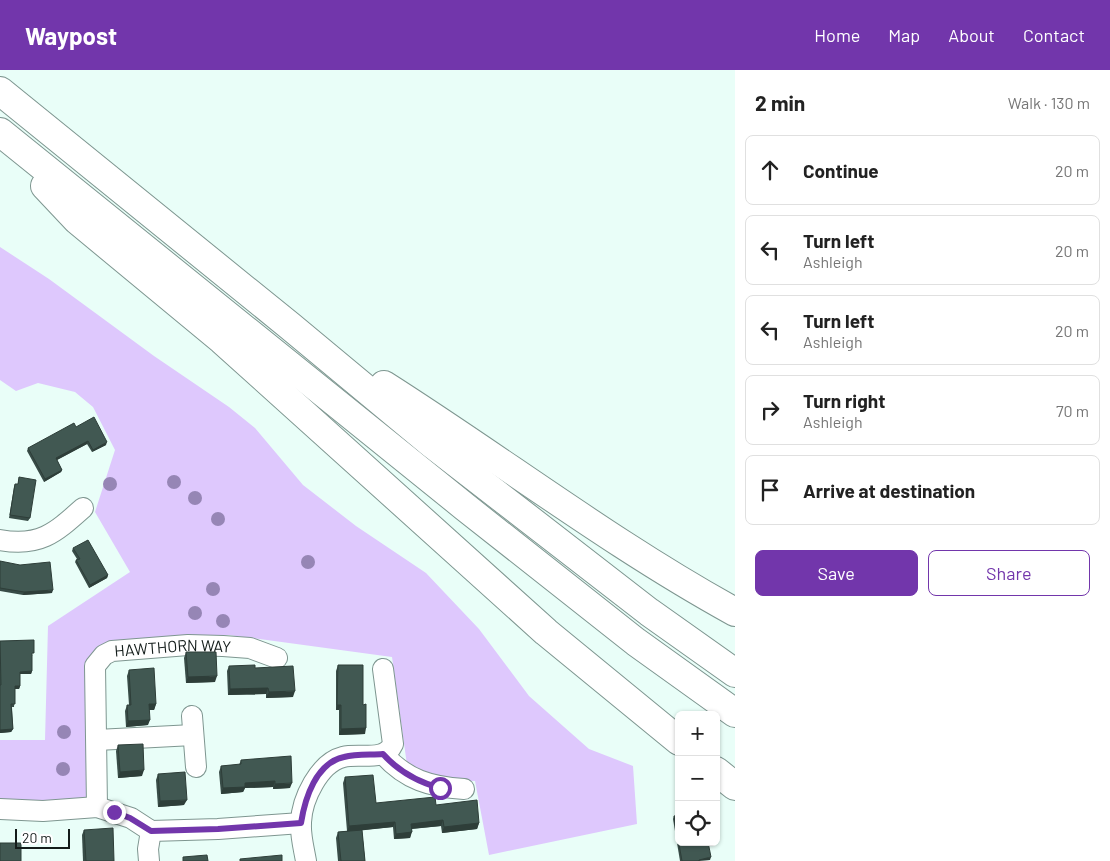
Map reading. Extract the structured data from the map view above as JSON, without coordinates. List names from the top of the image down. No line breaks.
{"streets":{"street":["HAWTHORN WAY"]},"scale_bar":"20 m","page":{"header":"Waypost","nav":["Home","Map","About","Contact"],"heading":["2 min","Walk · 130 m"],"list":[["Continue","20 m"],["Turn left","Ashleigh","20 m"],["Turn left","Ashleigh","20 m"],["Turn right","Ashleigh","70 m"],"Arrive at destination"],"buttons":["Save","Share"],"map_buttons":["+","−"],"scale":"20 m"}}
